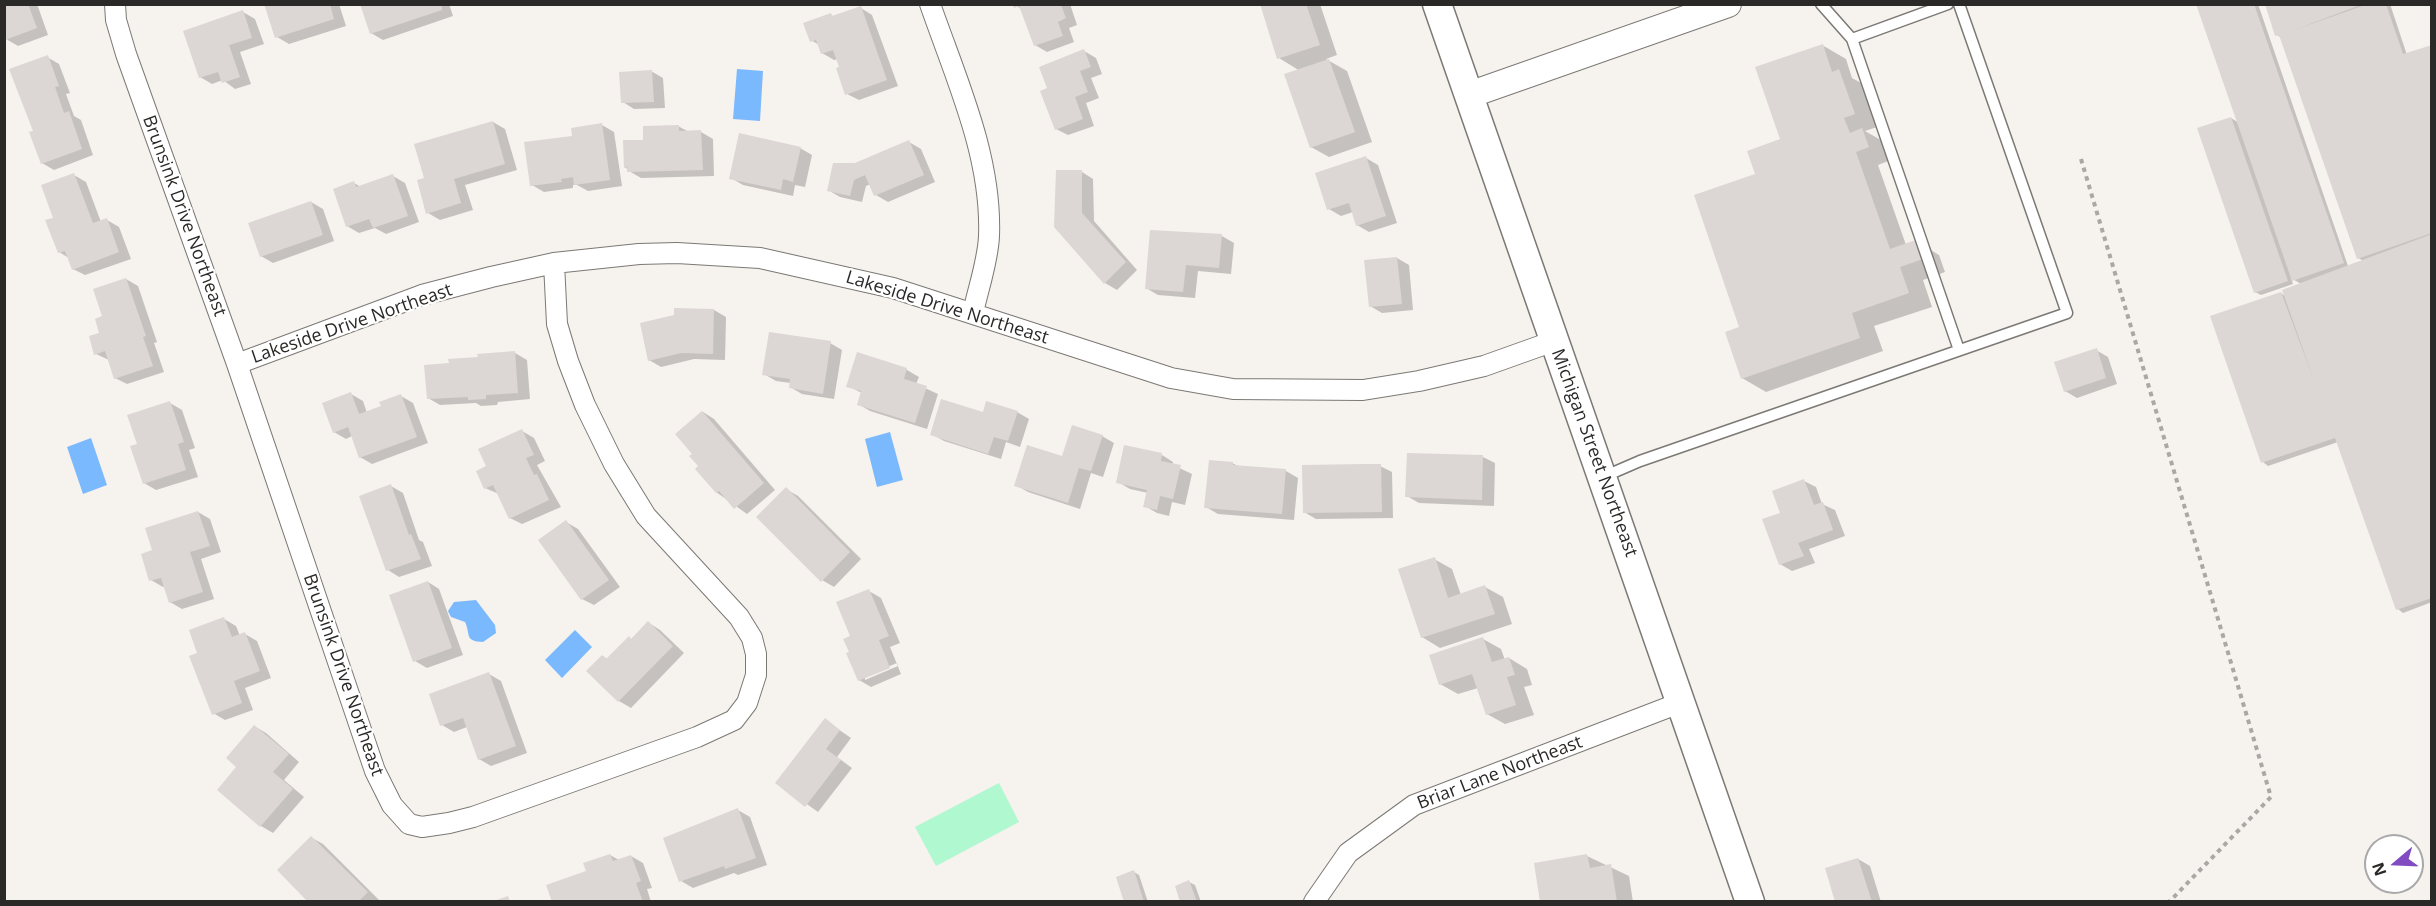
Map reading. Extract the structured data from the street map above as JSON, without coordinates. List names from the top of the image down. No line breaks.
{"streets":{"main road":["Michigan Street Northeast"],"street":["Brunsink Drive Northeast","Lakeside Drive Northeast","Briar Lane Northeast"]},"crossings":[["Brunsink Drive Northeast","Lakeside Drive Northeast"],["Lakeside Drive Northeast","Michigan Street Northeast"],["Michigan Street Northeast","Briar Lane Northeast"]],"north":"left"}
